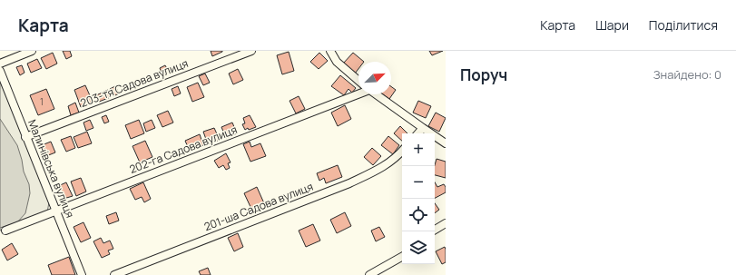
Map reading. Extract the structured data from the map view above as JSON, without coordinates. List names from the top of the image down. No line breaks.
{"streets":{"street":["203-тя Садова вулиця","202-га Садова вулиця","Малинівська вулиця","201-ша Садова вулиця"]},"crossings":[["203-тя Садова вулиця","Малинівська вулиця"],["202-га Садова вулиця","Малинівська вулиця"]],"house_numbers":["1"],"north":"top right","page":{"header":"Карта","nav":["Карта","Шари","Поділитися"],"heading":["Поруч","Знайдено: 0"],"map_buttons":["+","−"]}}
